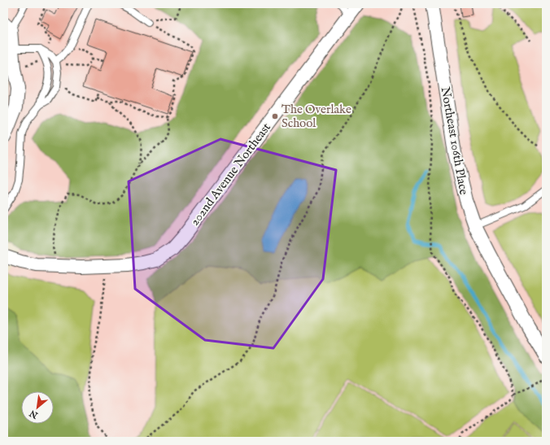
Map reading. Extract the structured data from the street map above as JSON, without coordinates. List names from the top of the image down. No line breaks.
{"streets":{"street":["Northeast 106th Place","202nd Avenue Northeast"]},"places":["The Overlake School"],"north":"bottom left"}
